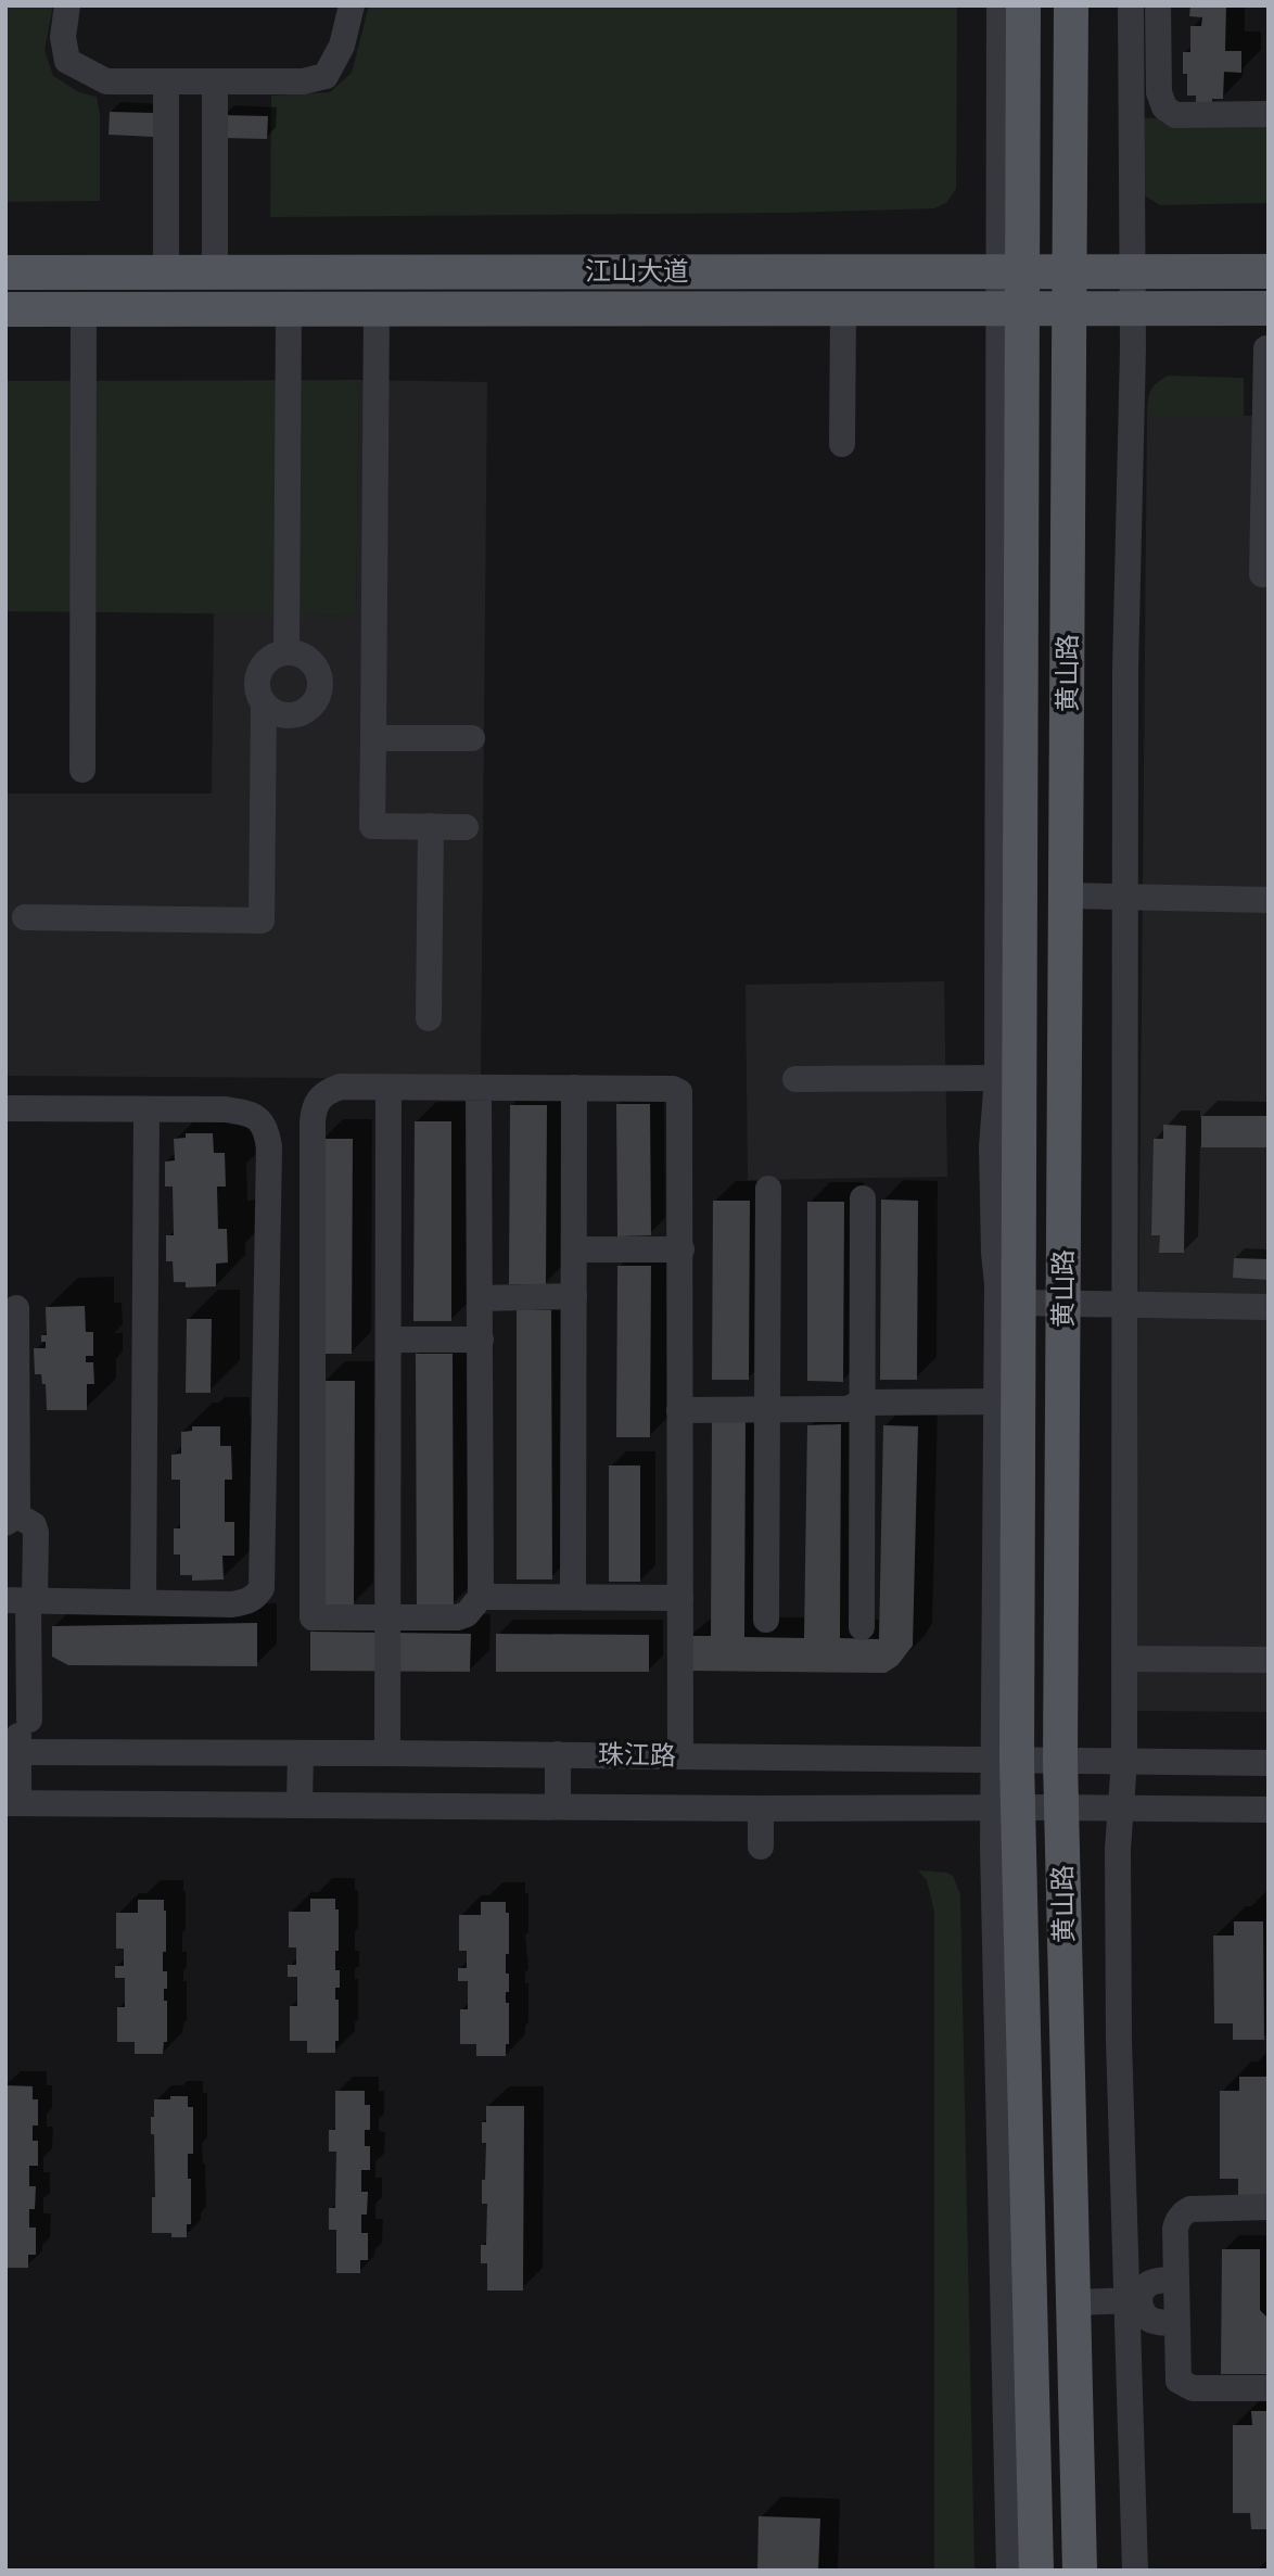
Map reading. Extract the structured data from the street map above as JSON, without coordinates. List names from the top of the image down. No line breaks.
{"streets":{"main road":["江山大道","黄山路"],"street":["珠江路"]},"crossings":[["江山大道","黄山路"],["黄山路","珠江路"]]}
